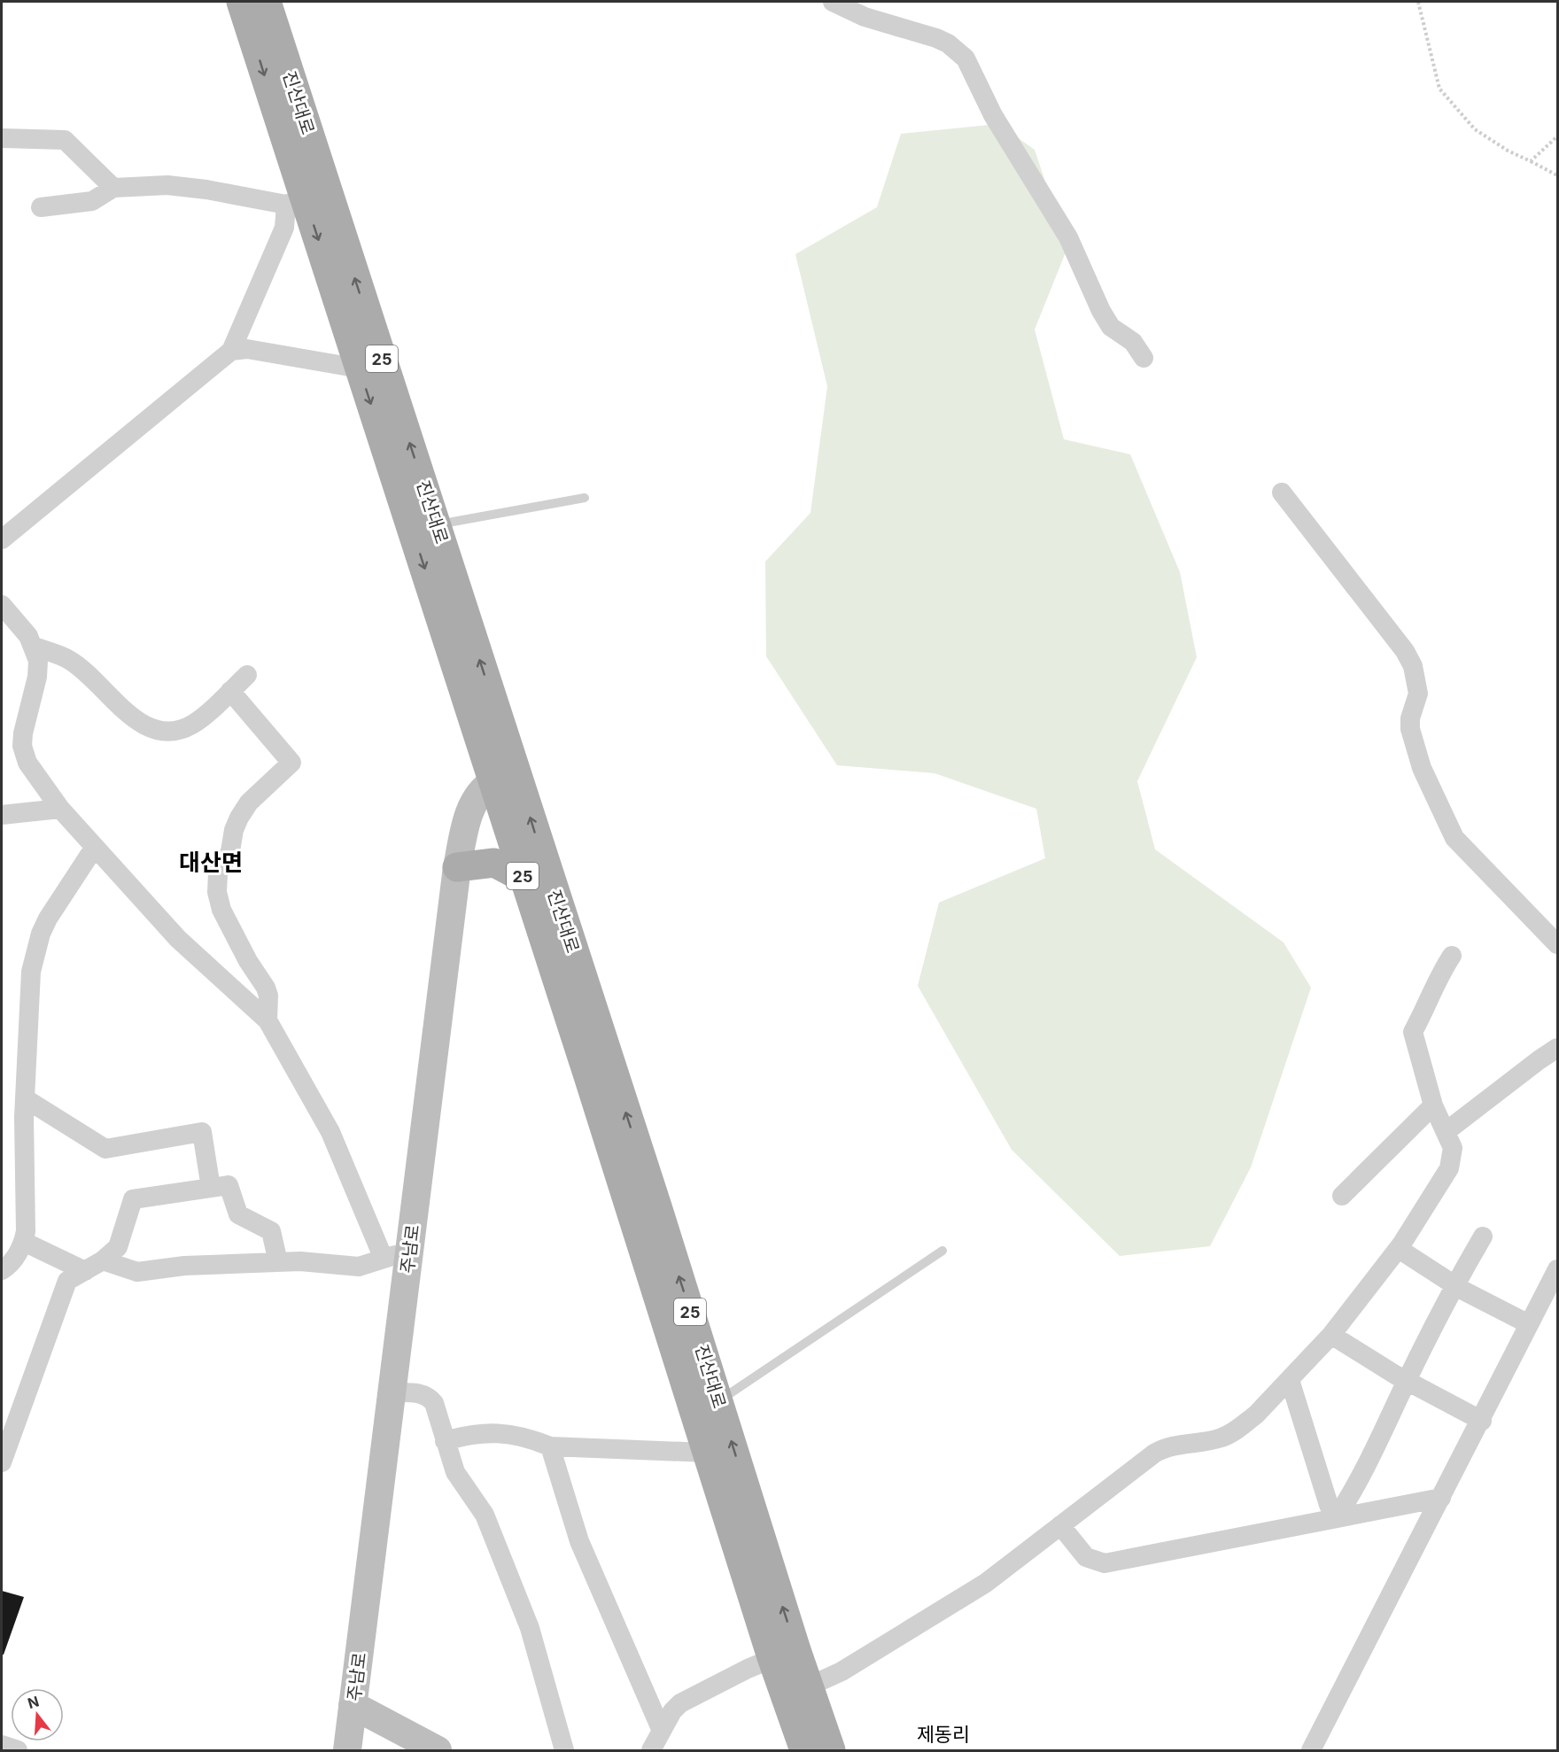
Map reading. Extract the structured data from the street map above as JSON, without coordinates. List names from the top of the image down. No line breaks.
{"streets":{"main road":["진산대로","25"],"street":["주남로"]},"crossings":[["진산대로","주남로"]],"districts":["대산면","제동리"],"north":"top"}
